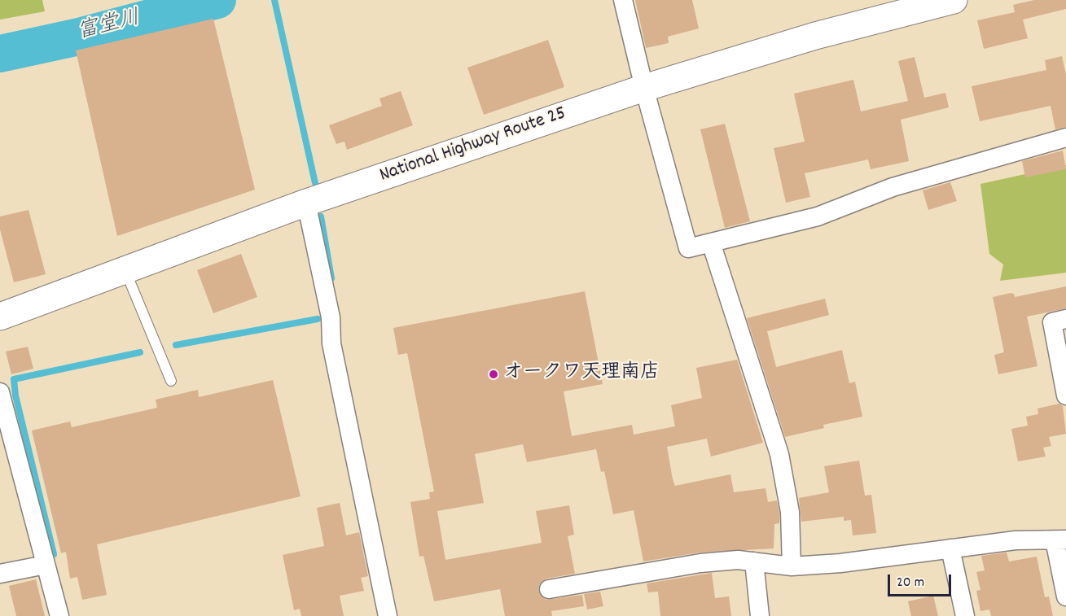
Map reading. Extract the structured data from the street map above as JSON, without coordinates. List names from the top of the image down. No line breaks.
{"streets":{"highway":["National Highway Route 25"]},"water":["富堂川"],"places":["オークワ天理南店"],"scale_bar":"20 m"}
